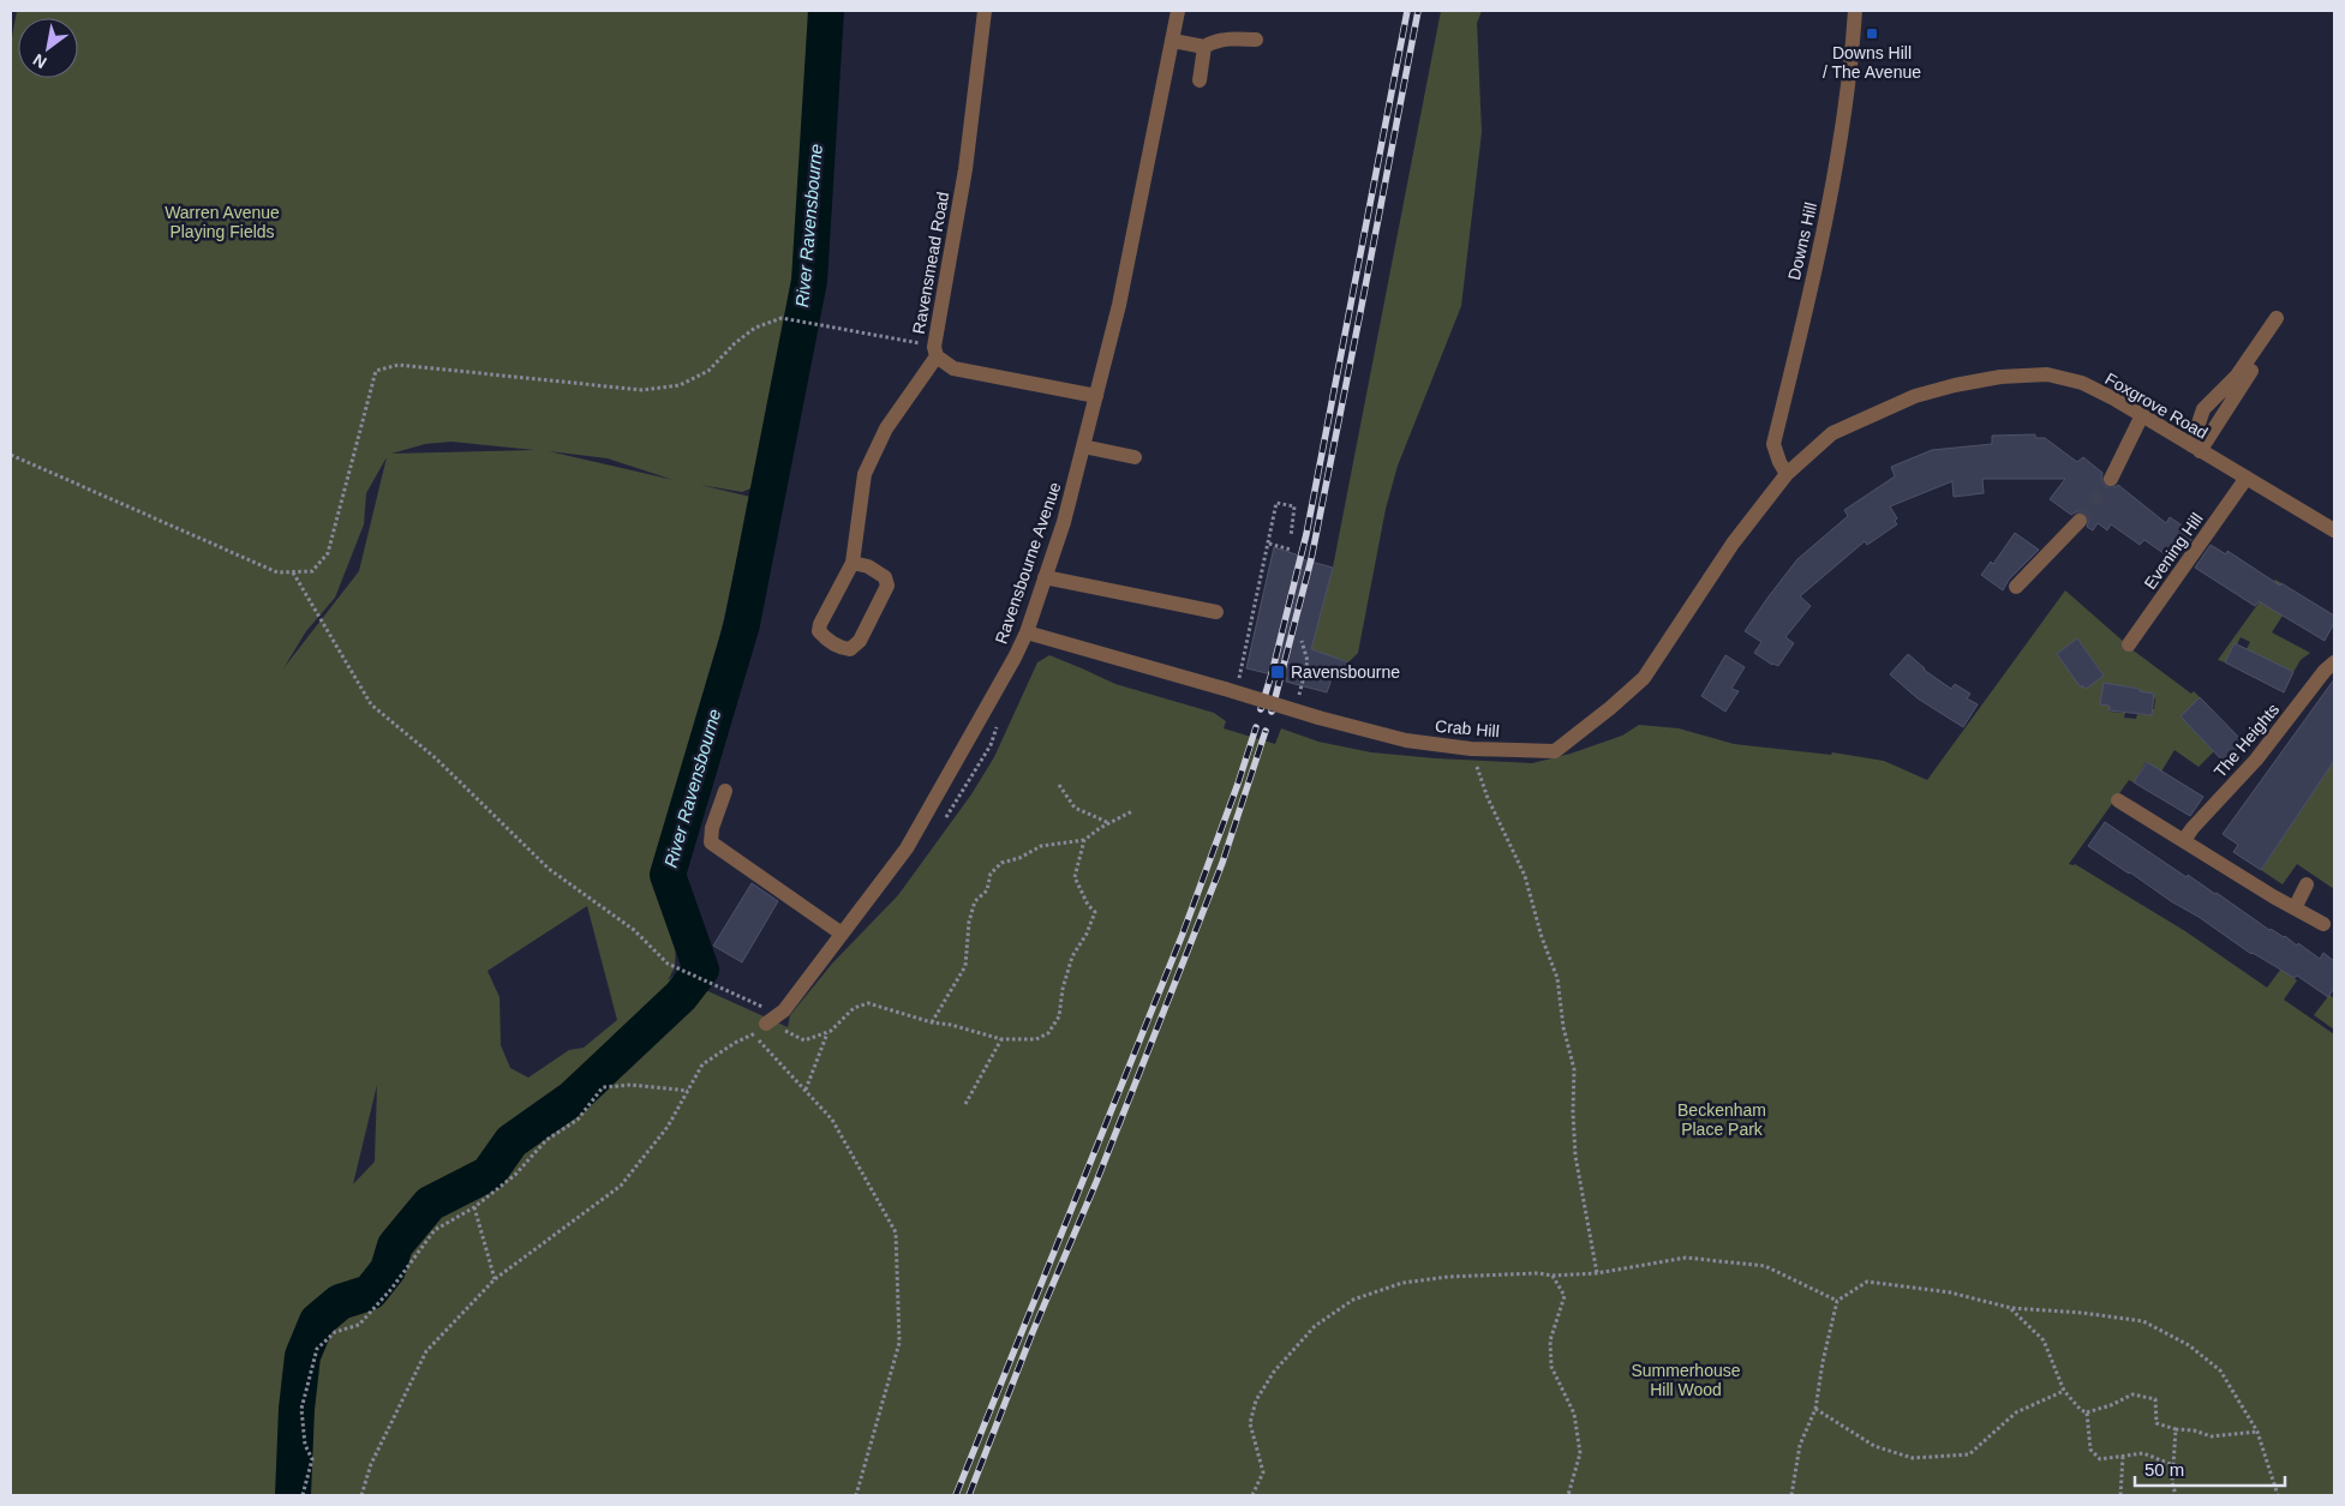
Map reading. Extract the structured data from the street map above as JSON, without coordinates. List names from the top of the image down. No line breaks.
{"streets":{"street":["Downs Hill","Ravensmead Road","Foxgrove Road","Evening Hill","Ravensbourne Avenue","Crab Hill","The Heights"]},"crossings":[["Downs Hill","Foxgrove Road"],["Downs Hill","Crab Hill"],["Ravensmead Road","Ravensbourne Avenue"],["Foxgrove Road","Evening Hill"],["Foxgrove Road","Crab Hill"],["Ravensbourne Avenue","Crab Hill"]],"water":["River Ravensbourne"],"parks":["Warren Avenue Playing Fields","Beckenham Place Park","Summerhouse Hill Wood"],"places":{"transit":["Downs Hill / The Avenue","Ravensbourne"]},"scale_bar":"50 m","north":"bottom left"}
